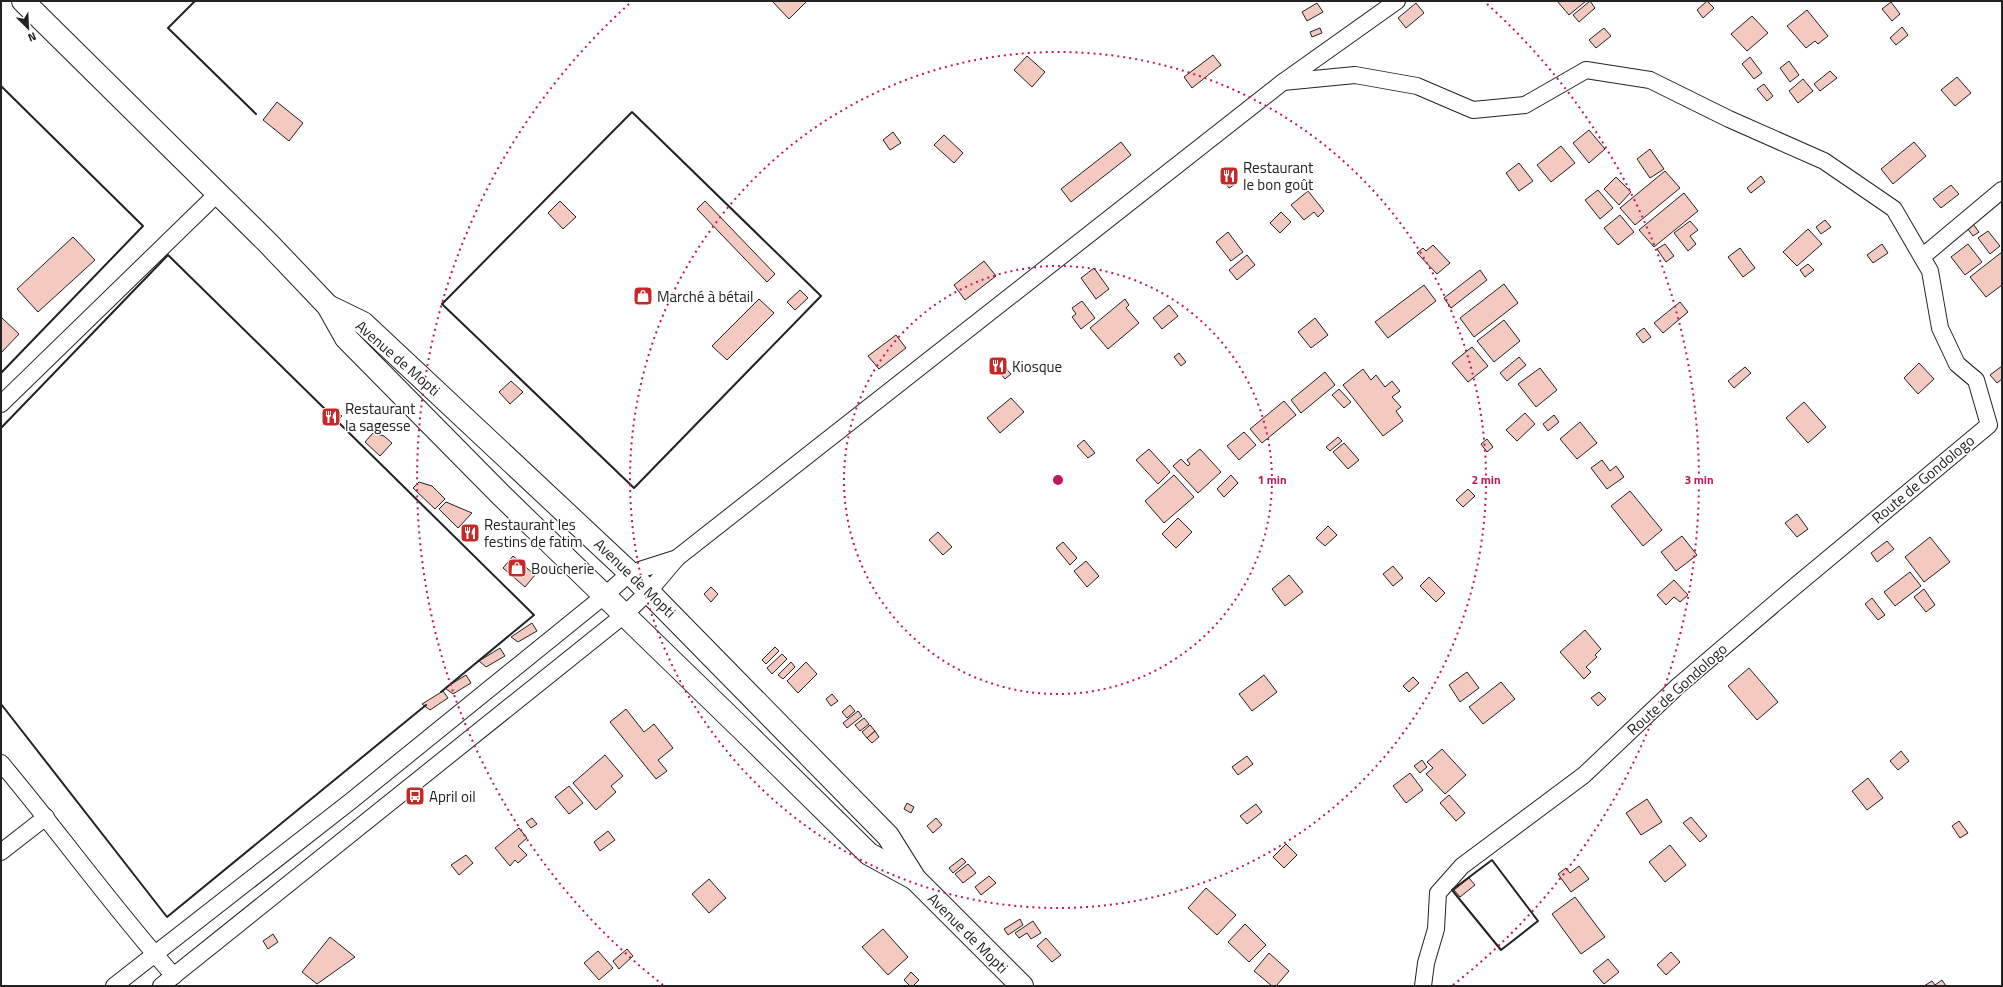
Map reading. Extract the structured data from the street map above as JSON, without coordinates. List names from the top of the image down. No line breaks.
{"streets":{"main road":["Avenue de Mopti"],"street":["Route de Gondologo"]},"places":{"restaurant":["Restaurant le bon goût","Kiosque","Restaurant la sagesse","Restaurant les festins de fatim"],"shop":["Marché à bétail","Boucherie"],"bus stop":["April oil"]},"north":"bottom right","rings":["1 min","2 min","3 min"]}
